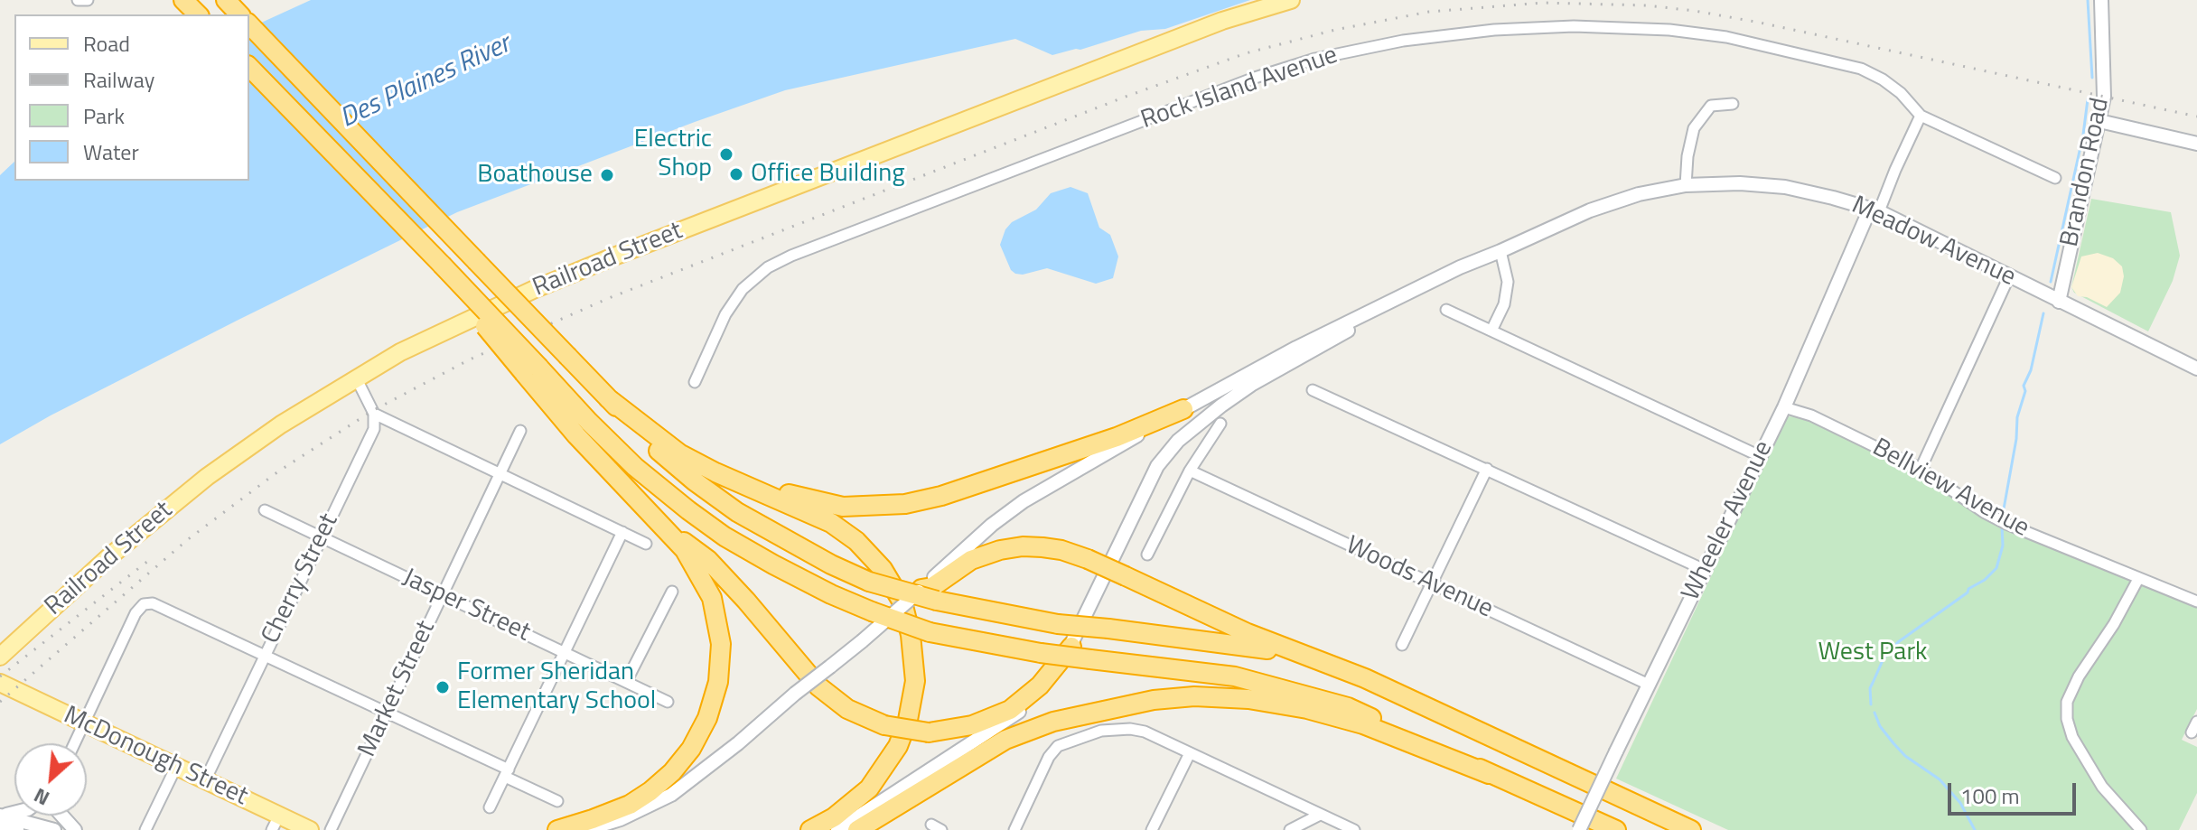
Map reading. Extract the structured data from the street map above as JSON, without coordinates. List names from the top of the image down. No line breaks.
{"streets":{"main road":["Railroad Street","McDonough Street"],"street":["Rock Island Avenue","Brandon Road","Meadow Avenue","Bellview Avenue","Wheeler Avenue","Woods Avenue","Cherry Street","Jasper Street","Market Street"]},"crossings":[["Rock Island Avenue","Wheeler Avenue"],["Brandon Road","Meadow Avenue"],["Meadow Avenue","Wheeler Avenue"],["Bellview Avenue","Wheeler Avenue"],["Wheeler Avenue","Woods Avenue"],["Cherry Street","Jasper Street"],["Cherry Street","McDonough Street"],["Jasper Street","Market Street"]],"water":["Des Plaines River"],"parks":["West Park"],"places":["Electric Shop","Office Building","Boathouse","Former Sheridan Elementary School"],"legend":["Road","Railway","Park","Water"],"scale_bar":"100 m","north":"bottom left"}
